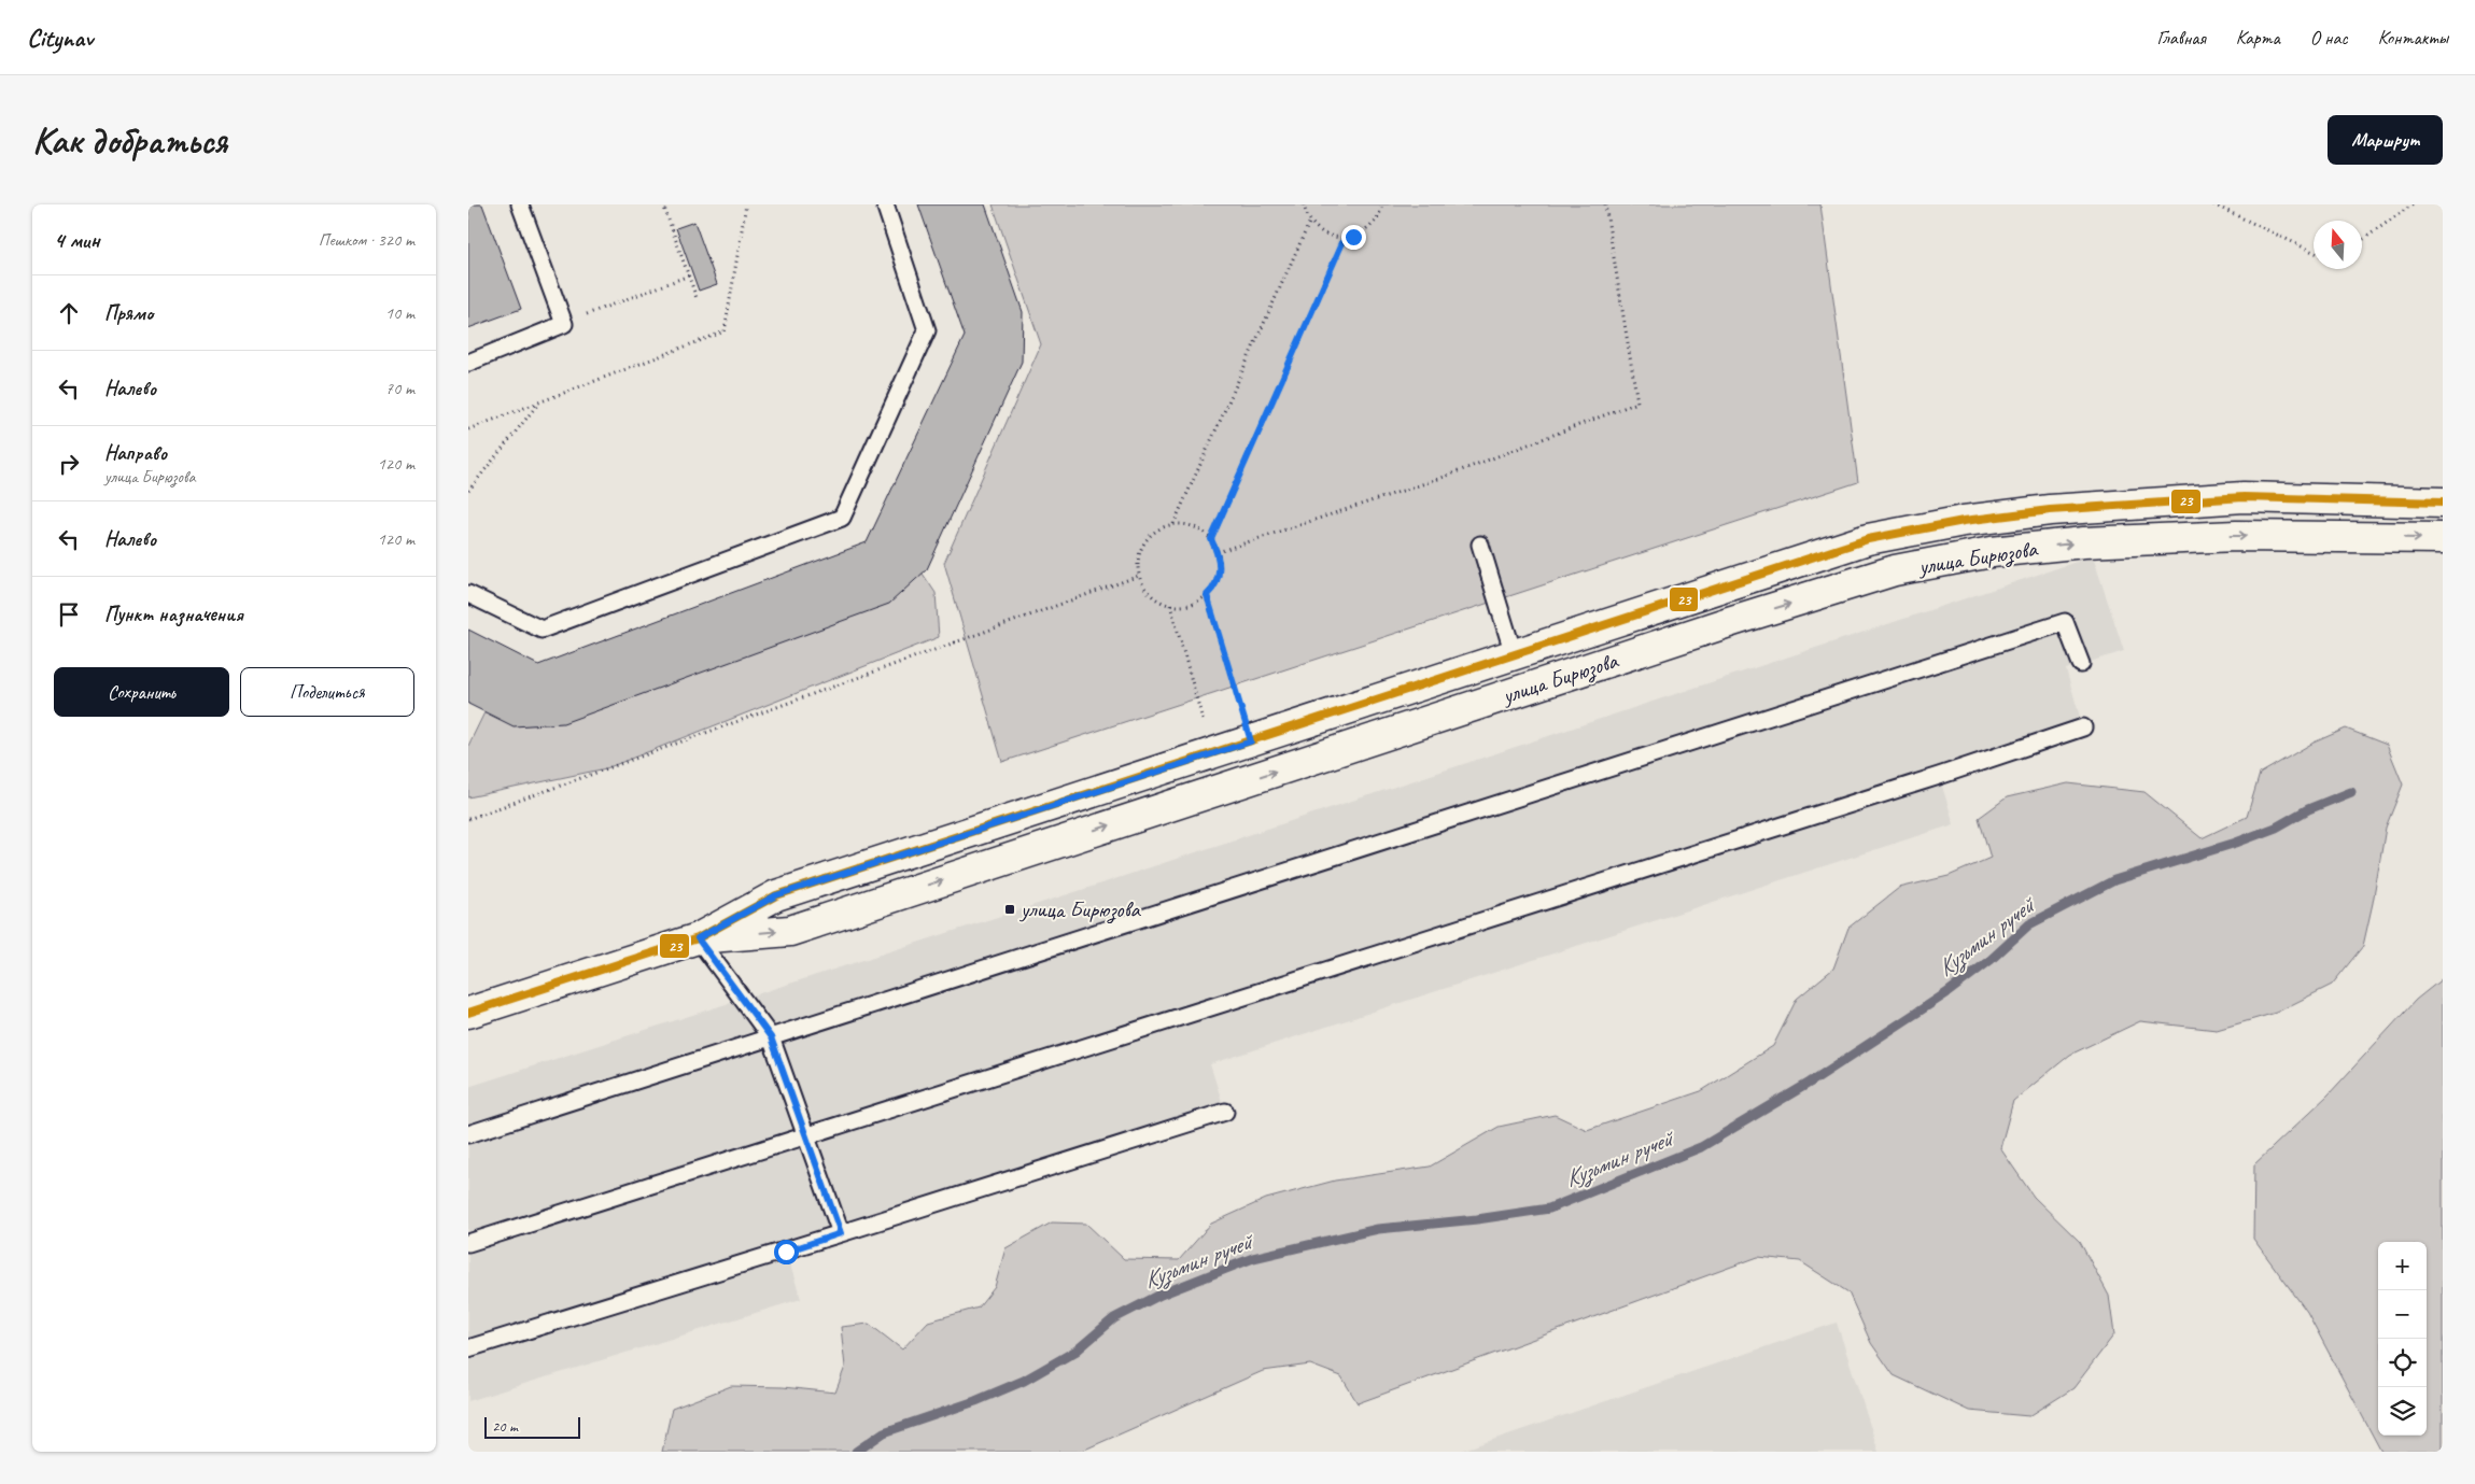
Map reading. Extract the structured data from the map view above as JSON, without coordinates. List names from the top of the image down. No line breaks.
{"streets":{"main road":["улица Бирюзова"]},"water":["Кузьмин ручей"],"places":{"transit":["улица Бирюзова"]},"lines":["transit line 23"],"scale_bar":"20 m","north":"top","page":{"header":"Citynav","nav":["Главная","Карта","О нас","Контакты"],"buttons":["Маршрут",["Сохранить","Поделиться"]],"title":"Как добраться","heading":["4 мин","Пешком · 320 m"],"list":[["Прямо","10 m"],["Налево","70 m"],["Направо","улица Бирюзова","120 m"],["Налево","120 m"],"Пункт назначения"],"map_buttons":["+","−"],"scale":"20 m"}}
